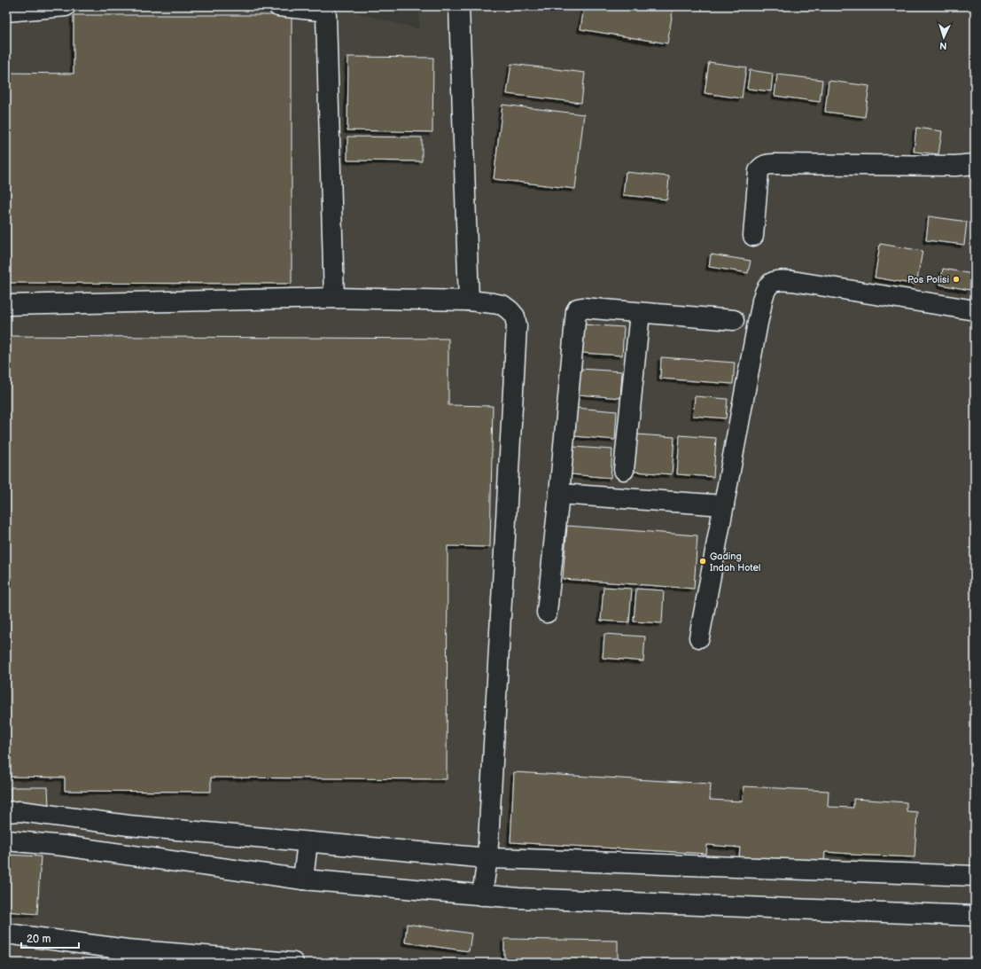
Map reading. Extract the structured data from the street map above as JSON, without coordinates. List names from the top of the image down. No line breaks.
{"places":["Pos Polisi","Gading Indah Hotel"],"scale_bar":"20 m","north":"bottom"}
